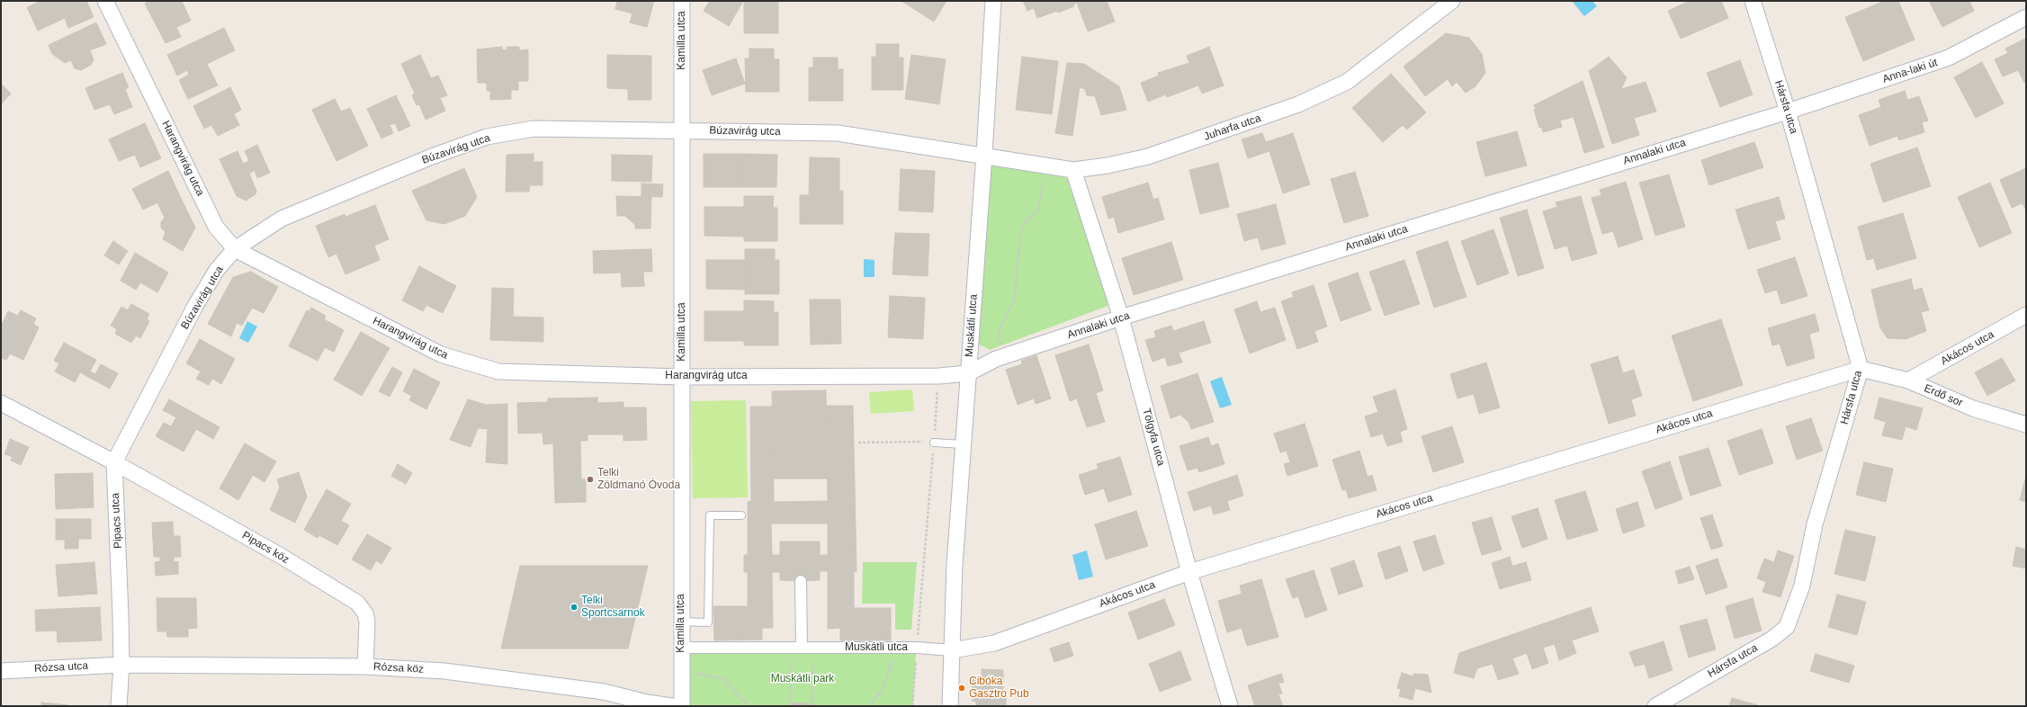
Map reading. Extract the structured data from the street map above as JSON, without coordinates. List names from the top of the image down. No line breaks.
{"streets":{"street":["Kamilla utca","Anna-laki út","Hársfa utca","Juharfa utca","Búzavirág utca","Annalaki utca","Harangvirág utca","Muskátli utca","Akácos utca","Erdő sor","Tölgyfa utca","Pipacs utca","Pipacs köz","Rózsa utca","Rózsa köz"]},"crossings":[["Kamilla utca","Búzavirág utca"],["Kamilla utca","Harangvirág utca"],["Kamilla utca","Muskátli utca"],["Anna-laki út","Hársfa utca"],["Anna-laki út","Annalaki utca"],["Hársfa utca","Annalaki utca"],["Hársfa utca","Akácos utca"],["Hársfa utca","Erdő sor"],["Juharfa utca","Búzavirág utca"],["Juharfa utca","Muskátli utca"],["Juharfa utca","Tölgyfa utca"],["Búzavirág utca","Harangvirág utca"],["Búzavirág utca","Muskátli utca"],["Búzavirág utca","Pipacs utca"],["Búzavirág utca","Pipacs köz"],["Annalaki utca","Harangvirág utca"],["Annalaki utca","Muskátli utca"],["Annalaki utca","Tölgyfa utca"],["Harangvirág utca","Muskátli utca"],["Muskátli utca","Akácos utca"],["Akácos utca","Erdő sor"],["Akácos utca","Tölgyfa utca"],["Pipacs utca","Pipacs köz"],["Pipacs utca","Rózsa utca"],["Pipacs utca","Rózsa köz"],["Pipacs köz","Rózsa köz"],["Rózsa utca","Rózsa köz"]],"parks":["Muskátli park"],"places":["Telki Zöldmanó Óvoda","Telki Sportcsarnok","Cibóka Gasztro Pub"]}
